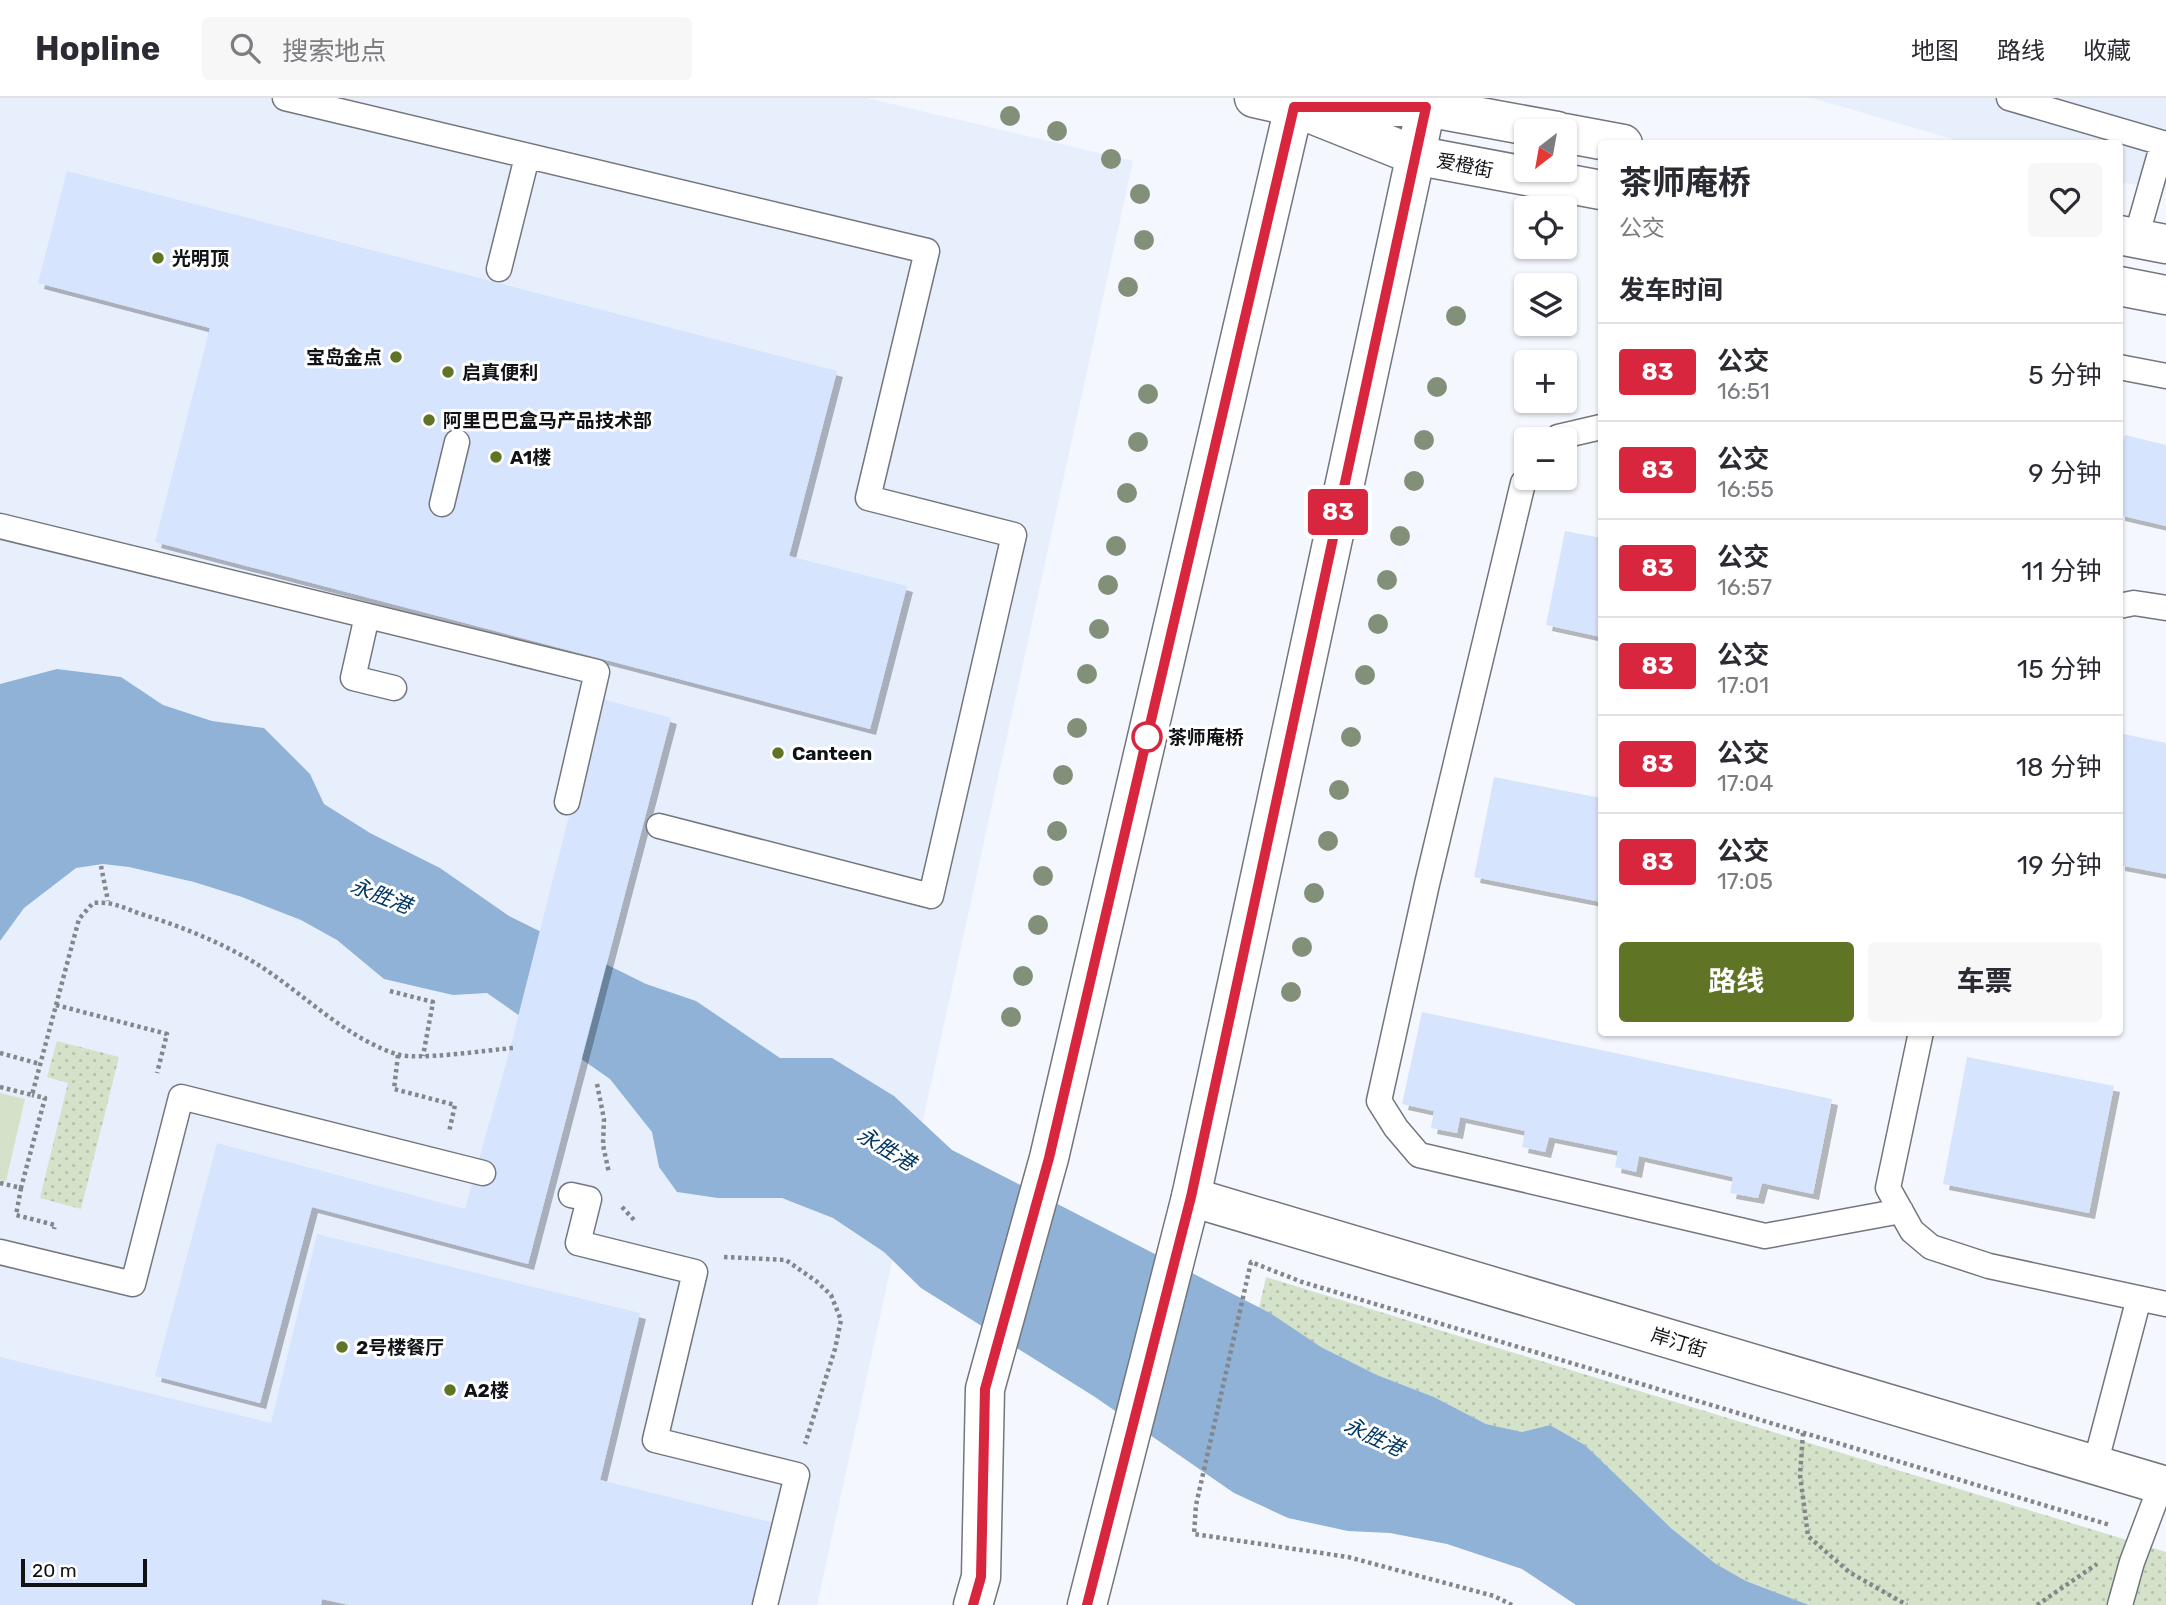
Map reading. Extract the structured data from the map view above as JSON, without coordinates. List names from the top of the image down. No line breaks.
{"streets":{"main road":["爱橙街","岸汀街"]},"water":["永胜港"],"places":["光明顶","宝岛金点","启真便利","阿里巴巴盒马产品技术部","A1楼","茶师庵桥","Canteen","2号楼餐厅","A2楼"],"lines":["bus line 83"],"scale_bar":"20 m","north":"bottom left","page":{"header":"Hopline","search":"搜索地点","nav":["地图","路线","收藏"],"on_map":"83","map_buttons":["+","−"],"heading":[["茶师庵桥","公交"],"发车时间"],"list":[{"mark":"83","name":"公交","note":"16:51","value":"5 分钟"},{"mark":"83","name":"公交","note":"16:55","value":"9 分钟"},{"mark":"83","name":"公交","note":"16:57","value":"11 分钟"},{"mark":"83","name":"公交","note":"17:01","value":"15 分钟"},{"mark":"83","name":"公交","note":"17:04","value":"18 分钟"},{"mark":"83","name":"公交","note":"17:05","value":"19 分钟"}],"buttons":["路线","车票"],"scale":"20 m"}}
